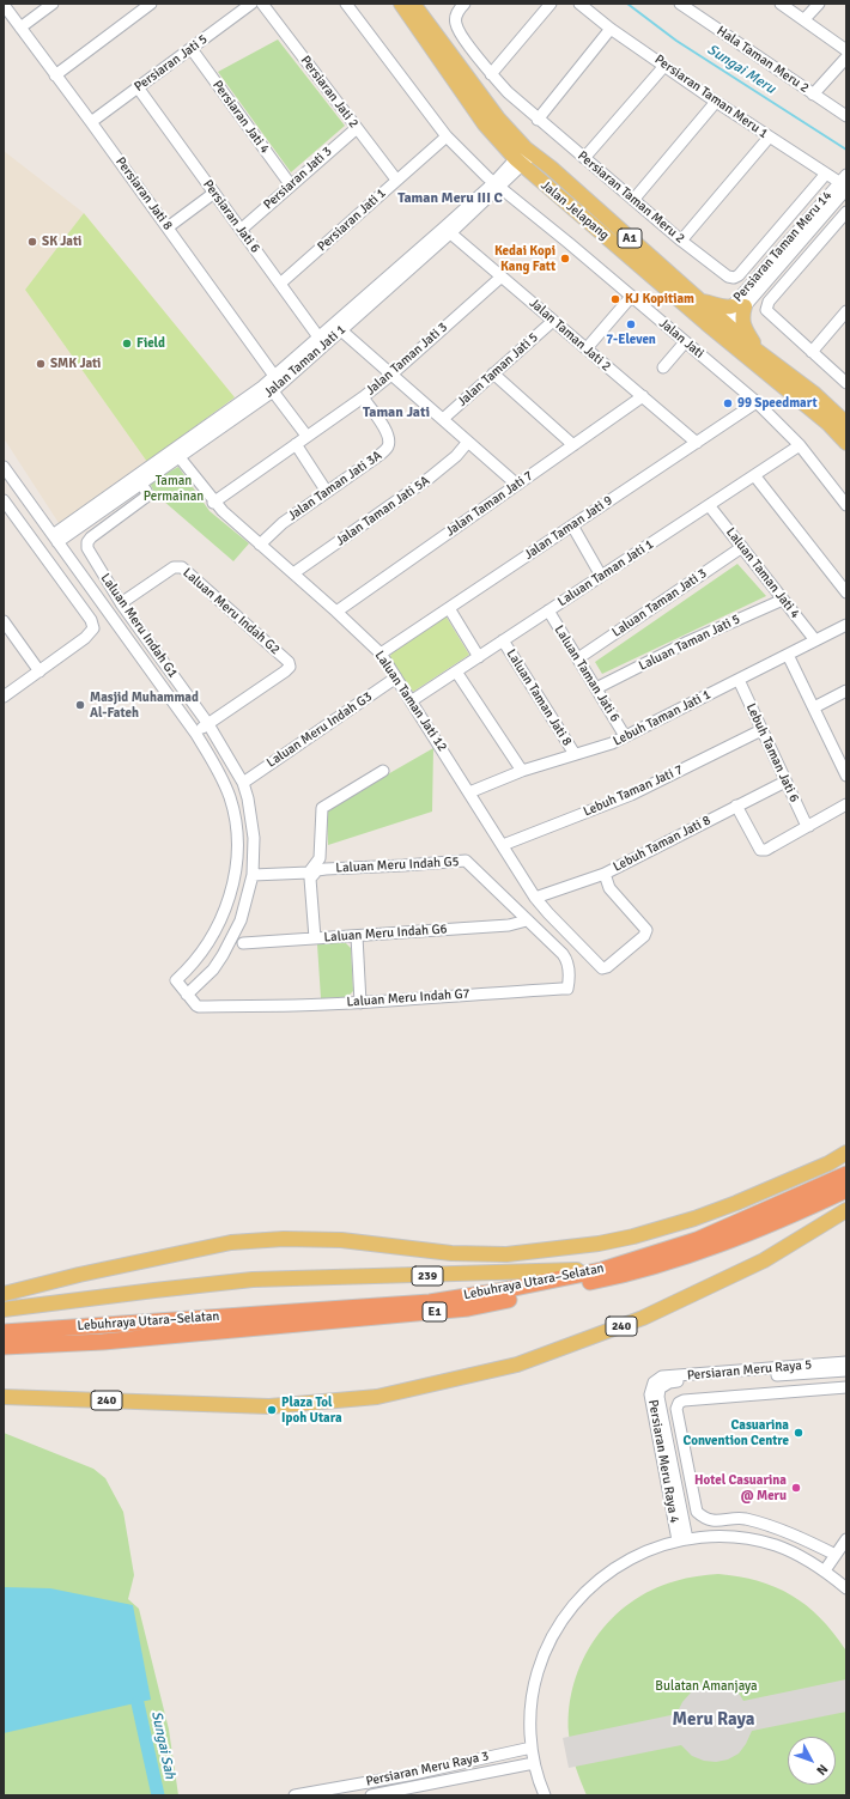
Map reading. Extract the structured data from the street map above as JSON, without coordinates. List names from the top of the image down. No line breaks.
{"streets":{"highway":["Lebuhraya Utara–Selatan","E1"],"main road":["Jalan Jelapang","A1","239","240"],"street":["Hala Taman Meru 2","Persiaran Jati 5","Persiaran Jati 2","Persiaran Taman Meru 1","Persiaran Jati 4","Persiaran Jati 3","Persiaran Jati 8","Persiaran Taman Meru 2","Persiaran Jati 6","Persiaran Jati 1","Persiaran Taman Meru 14","Jalan Taman Jati 2","Jalan Jati","Jalan Taman Jati 3","Jalan Taman Jati 1","Jalan Taman Jati 5","Jalan Taman Jati 3A","Jalan Taman Jati 7","Jalan Taman Jati 5A","Jalan Taman Jati 9","Laluan Taman Jati 1","Laluan Taman Jati 4","Laluan Taman Jati 3","Laluan Meru Indah G2","Laluan Meru Indah G1","Laluan Taman Jati 5","Laluan Taman Jati 6","Laluan Taman Jati 8","Laluan Taman Jati 12","Lebuh Taman Jati 1","Laluan Meru Indah G3","Lebuh Taman Jati 6","Lebuh Taman Jati 7","Lebuh Taman Jati 8","Laluan Meru Indah G5","Laluan Meru Indah G6","Laluan Meru Indah G7","Persiaran Meru Raya 5","Persiaran Meru Raya 4","Persiaran Meru Raya 3"]},"crossings":[["Persiaran Jati 5","Persiaran Jati 4"],["Persiaran Jati 5","Persiaran Jati 8"],["Persiaran Jati 5","Persiaran Jati 6"],["Persiaran Jati 2","Persiaran Jati 3"],["Persiaran Jati 2","Persiaran Jati 1"],["Persiaran Taman Meru 1","Persiaran Taman Meru 2"],["Persiaran Taman Meru 1","Persiaran Taman Meru 14"],["Persiaran Jati 4","Persiaran Jati 3"],["Persiaran Jati 3","Persiaran Jati 6"],["Persiaran Jati 8","Jalan Taman Jati 3"],["Persiaran Jati 8","Jalan Taman Jati 1"],["Jalan Jelapang","Persiaran Taman Meru 14"],["Jalan Jelapang","Jalan Taman Jati 1"],["Persiaran Jati 6","Persiaran Jati 1"],["Persiaran Jati 6","Jalan Taman Jati 1"],["Persiaran Jati 1","Jalan Jati"],["Jalan Taman Jati 2","Jalan Taman Jati 3"],["Jalan Taman Jati 2","Jalan Taman Jati 1"],["Jalan Taman Jati 2","Jalan Taman Jati 5"],["Jalan Taman Jati 2","Jalan Taman Jati 7"],["Jalan Taman Jati 2","Jalan Taman Jati 9"],["Jalan Jati","Jalan Taman Jati 1"],["Jalan Jati","Jalan Taman Jati 9"],["Jalan Jati","Laluan Taman Jati 1"],["Jalan Taman Jati 3","Jalan Taman Jati 3A"],["Jalan Taman Jati 3","Laluan Taman Jati 12"],["Jalan Taman Jati 1","Laluan Meru Indah G1"],["Jalan Taman Jati 1","Laluan Taman Jati 12"],["Jalan Taman Jati 3A","Laluan Taman Jati 12"],["Jalan Taman Jati 7","Laluan Taman Jati 12"],["Jalan Taman Jati 5A","Laluan Taman Jati 12"],["Jalan Taman Jati 9","Laluan Taman Jati 12"],["Laluan Taman Jati 1","Laluan Taman Jati 4"],["Laluan Taman Jati 1","Laluan Taman Jati 6"],["Laluan Taman Jati 1","Laluan Taman Jati 8"],["Laluan Taman Jati 1","Laluan Taman Jati 12"],["Laluan Taman Jati 4","Laluan Taman Jati 3"],["Laluan Taman Jati 4","Laluan Taman Jati 5"],["Laluan Taman Jati 4","Lebuh Taman Jati 1"],["Laluan Taman Jati 3","Laluan Taman Jati 6"],["Laluan Meru Indah G2","Laluan Meru Indah G1"],["Laluan Meru Indah G2","Laluan Meru Indah G7"],["Laluan Meru Indah G1","Laluan Meru Indah G3"],["Laluan Meru Indah G1","Laluan Meru Indah G7"],["Laluan Taman Jati 5","Laluan Taman Jati 6"],["Laluan Taman Jati 6","Lebuh Taman Jati 1"],["Laluan Taman Jati 8","Lebuh Taman Jati 1"],["Laluan Taman Jati 12","Lebuh Taman Jati 1"],["Laluan Taman Jati 12","Laluan Meru Indah G3"],["Laluan Taman Jati 12","Lebuh Taman Jati 7"],["Laluan Taman Jati 12","Lebuh Taman Jati 8"],["Lebuh Taman Jati 1","Lebuh Taman Jati 6"],["Lebuh Taman Jati 6","Lebuh Taman Jati 7"],["Lebuh Taman Jati 6","Lebuh Taman Jati 8"],["Laluan Meru Indah G5","Laluan Meru Indah G6"],["Laluan Meru Indah G5","Laluan Meru Indah G7"],["Laluan Meru Indah G6","Laluan Meru Indah G7"],["239","Lebuhraya Utara–Selatan"],["Persiaran Meru Raya 5","Persiaran Meru Raya 4"]],"districts":["Taman Meru III C","Taman Jati","Meru Raya"],"water":["Sungai Meru","Sungai Sah"],"parks":["Taman Permainan","Bulatan Amanjaya"],"places":["SK Jati","Kedai Kopi Kang Fatt","KJ Kopitiam","7-Eleven","Field","SMK Jati","99 Speedmart","Masjid Muhammad Al-Fateh","Plaza Tol Ipoh Utara","Casuarina Convention Centre","Hotel Casuarina @ Meru"],"north":"bottom right"}
